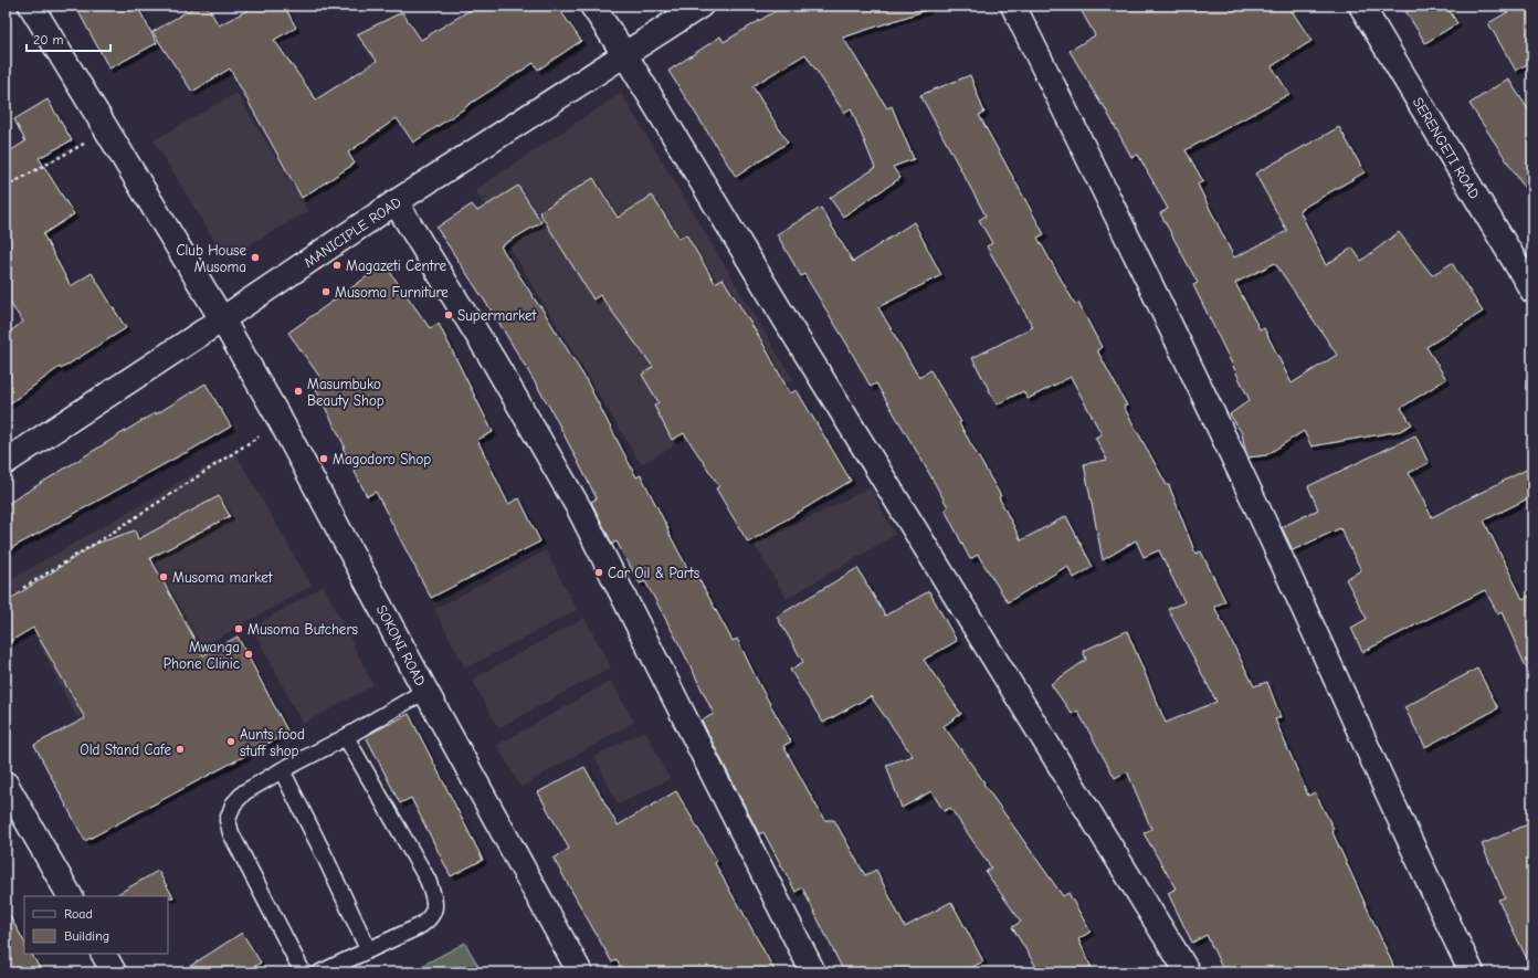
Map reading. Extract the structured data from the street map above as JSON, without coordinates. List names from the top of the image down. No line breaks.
{"streets":{"street":["SERENGETI ROAD","MANICIPLE ROAD","SOKONI ROAD"]},"crossings":[["MANICIPLE ROAD","SOKONI ROAD"]],"places":["Club House Musoma","Magazeti Centre","Musoma Furniture","Supermarket","Masumbuko Beauty Shop","Magodoro Shop","Car Oil & Parts","Musoma market","Musoma Butchers","Mwanga Phone Clinic","Aunts food stuff shop","Old Stand Cafe"],"legend":["Road","Building"],"scale_bar":"20 m"}
